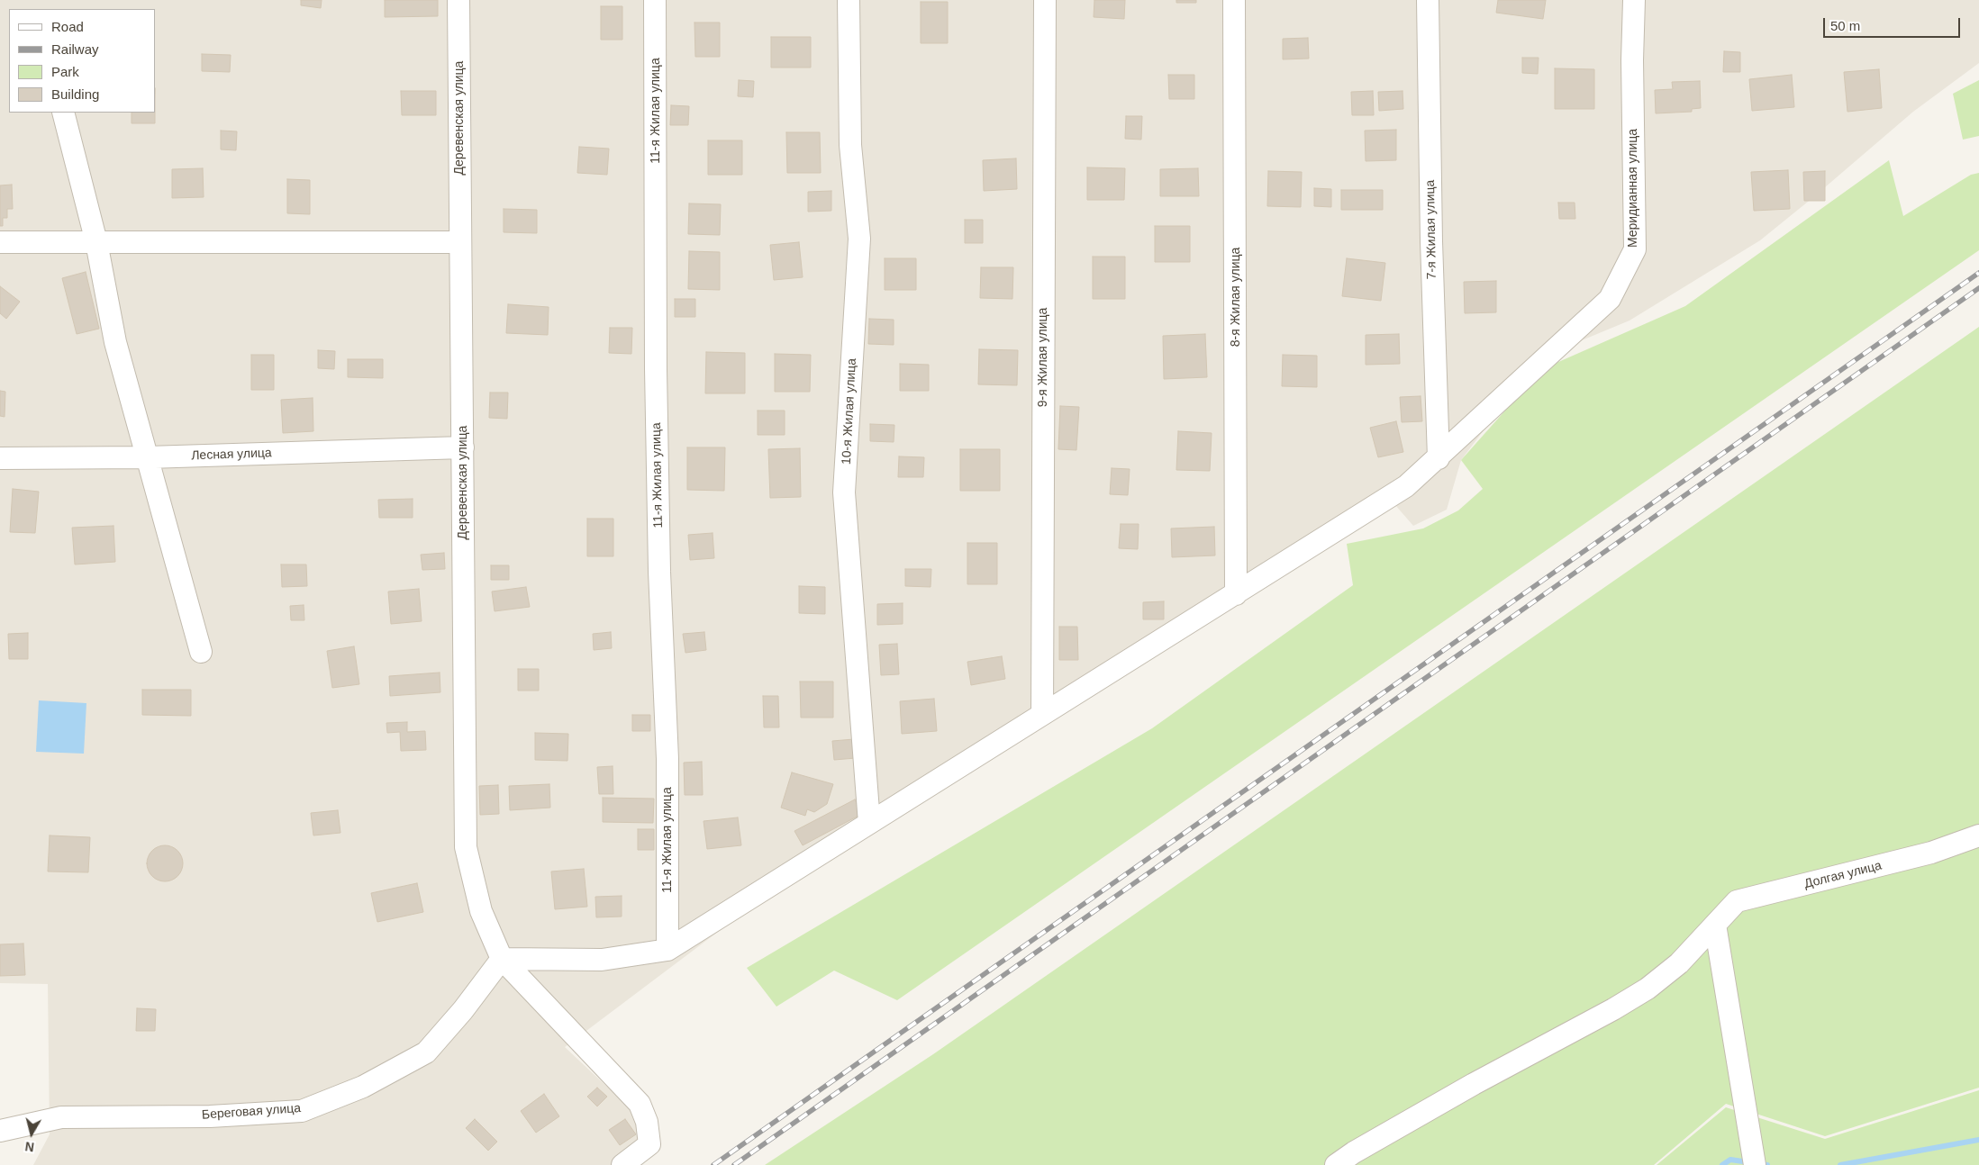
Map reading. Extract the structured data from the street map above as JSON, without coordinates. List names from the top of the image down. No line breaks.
{"streets":{"street":["11-я Жилая улица","Деревенская улица","Меридианная улица","7-я Жилая улица","8-я Жилая улица","9-я Жилая улица","10-я Жилая улица","Лесная улица","Долгая улица","Береговая улица"]},"crossings":[["11-я Жилая улица","Меридианная улица"],["Деревенская улица","Лесная улица"],["Деревенская улица","Береговая улица"],["Меридианная улица","7-я Жилая улица"],["Меридианная улица","8-я Жилая улица"],["Меридианная улица","9-я Жилая улица"],["Меридианная улица","10-я Жилая улица"]],"legend":["Road","Railway","Park","Building"],"scale_bar":"50 m","north":"bottom"}
